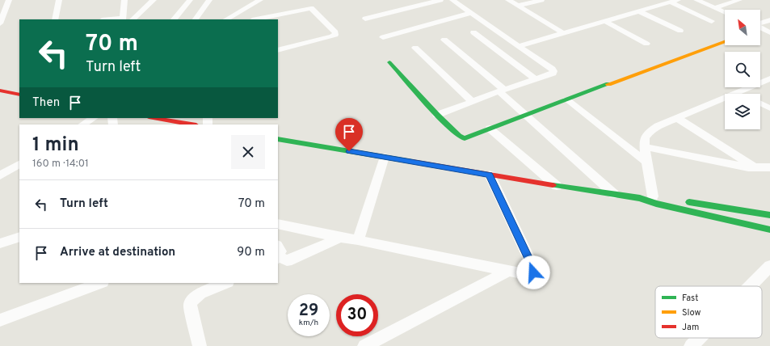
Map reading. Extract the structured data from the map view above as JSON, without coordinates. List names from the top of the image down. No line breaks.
{"legend":["Fast","Slow","Jam"],"north":"top left","page":{"turn":["70 m","Turn left"],"then":"Then","heading":["1 min","160 m · 14:01"],"list":[{"name":"Turn left","value":"70 m"},{"name":"Arrive at destination","value":"90 m"}],"speed":"29 km/h","limit":"30"}}
